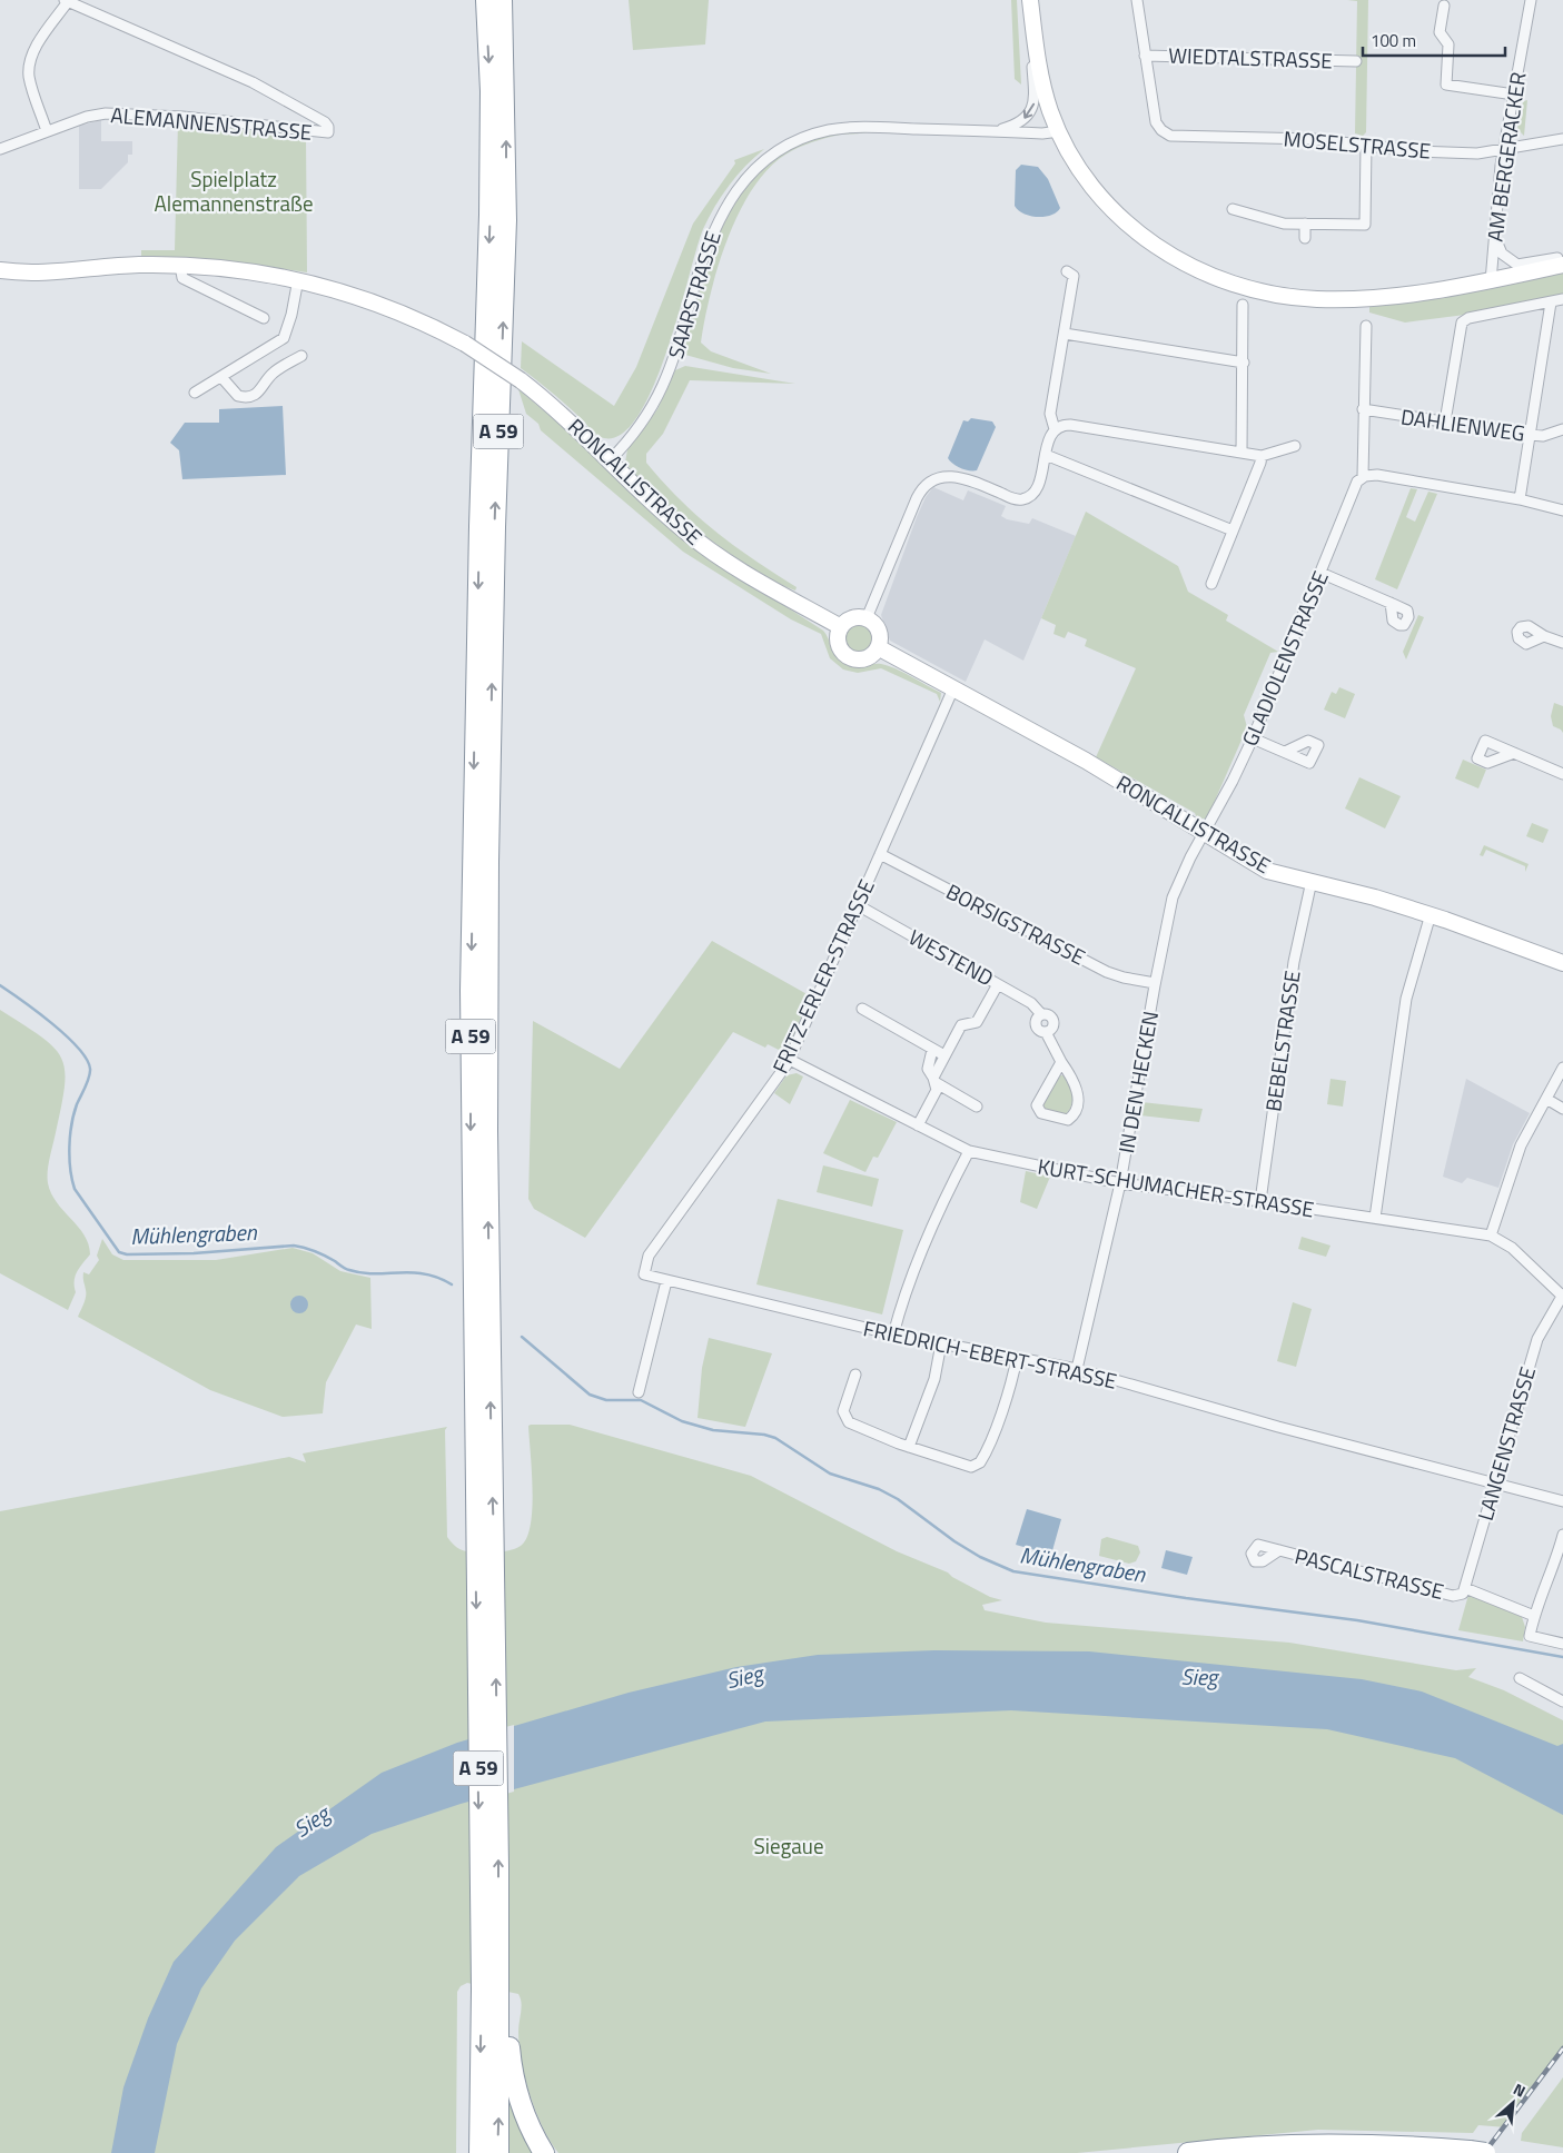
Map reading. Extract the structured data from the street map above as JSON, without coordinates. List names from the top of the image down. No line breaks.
{"streets":{"highway":["A 59"],"street":["WIEDTALSTRASSE","ALEMANNENSTRASSE","MOSELSTRASSE","AM BERGERACKER","SAARSTRASSE","DAHLIENWEG","RONCALLISTRASSE","GLADIOLENSTRASSE","BORSIGSTRASSE","WESTEND","FRITZ-ERLER-STRASSE","BEBELSTRASSE","IN DEN HECKEN","KURT-SCHUMACHER-STRASSE","FRIEDRICH-EBERT-STRASSE","LANGENSTRASSE","PASCALSTRASSE"]},"crossings":[["WIEDTALSTRASSE","MOSELSTRASSE"],["MOSELSTRASSE","AM BERGERACKER"],["SAARSTRASSE","RONCALLISTRASSE"],["DAHLIENWEG","GLADIOLENSTRASSE"],["RONCALLISTRASSE","GLADIOLENSTRASSE"],["RONCALLISTRASSE","FRITZ-ERLER-STRASSE"],["RONCALLISTRASSE","BEBELSTRASSE"],["RONCALLISTRASSE","IN DEN HECKEN"],["GLADIOLENSTRASSE","IN DEN HECKEN"],["BORSIGSTRASSE","FRITZ-ERLER-STRASSE"],["BORSIGSTRASSE","IN DEN HECKEN"],["WESTEND","FRITZ-ERLER-STRASSE"],["FRITZ-ERLER-STRASSE","KURT-SCHUMACHER-STRASSE"],["FRITZ-ERLER-STRASSE","FRIEDRICH-EBERT-STRASSE"],["BEBELSTRASSE","KURT-SCHUMACHER-STRASSE"],["IN DEN HECKEN","KURT-SCHUMACHER-STRASSE"],["IN DEN HECKEN","FRIEDRICH-EBERT-STRASSE"],["KURT-SCHUMACHER-STRASSE","LANGENSTRASSE"],["FRIEDRICH-EBERT-STRASSE","LANGENSTRASSE"],["LANGENSTRASSE","PASCALSTRASSE"]],"water":["Mühlengraben","Sieg"],"parks":["Spielplatz Alemannenstraße","Siegaue"],"scale_bar":"100 m","north":"top right"}
